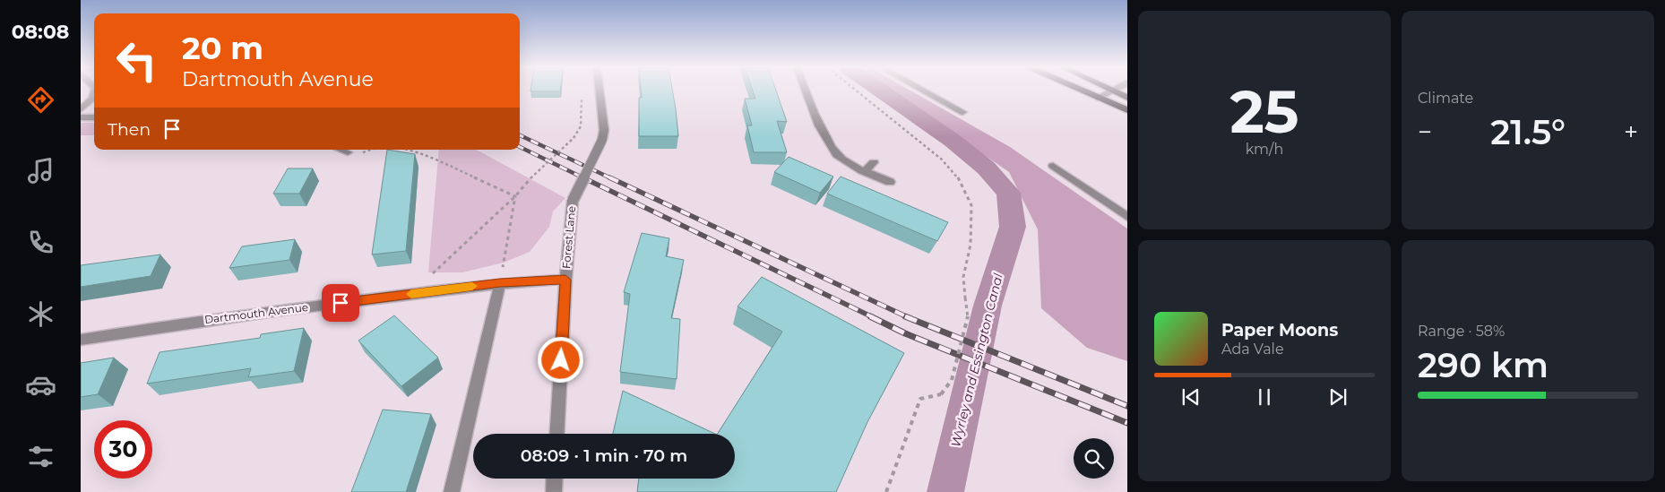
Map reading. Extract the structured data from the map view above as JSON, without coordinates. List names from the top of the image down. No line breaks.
{"streets":{"street":["Forest Lane","Dartmouth Avenue"]},"crossings":[["Forest Lane","Dartmouth Avenue"]],"water":["Wyrley and Essington Canal"],"page":{"tabs":"08:08","tile":[["25","km/h"],"Climate",["Range · 58%","290 km"]],"turn":["20 m","Dartmouth Avenue"],"then":"Then","heat":["−","21.5°","+"],"song":["Paper Moons","Ada Vale"],"limit":"30","trip":"08:09 · 1 min · 70 m"}}
